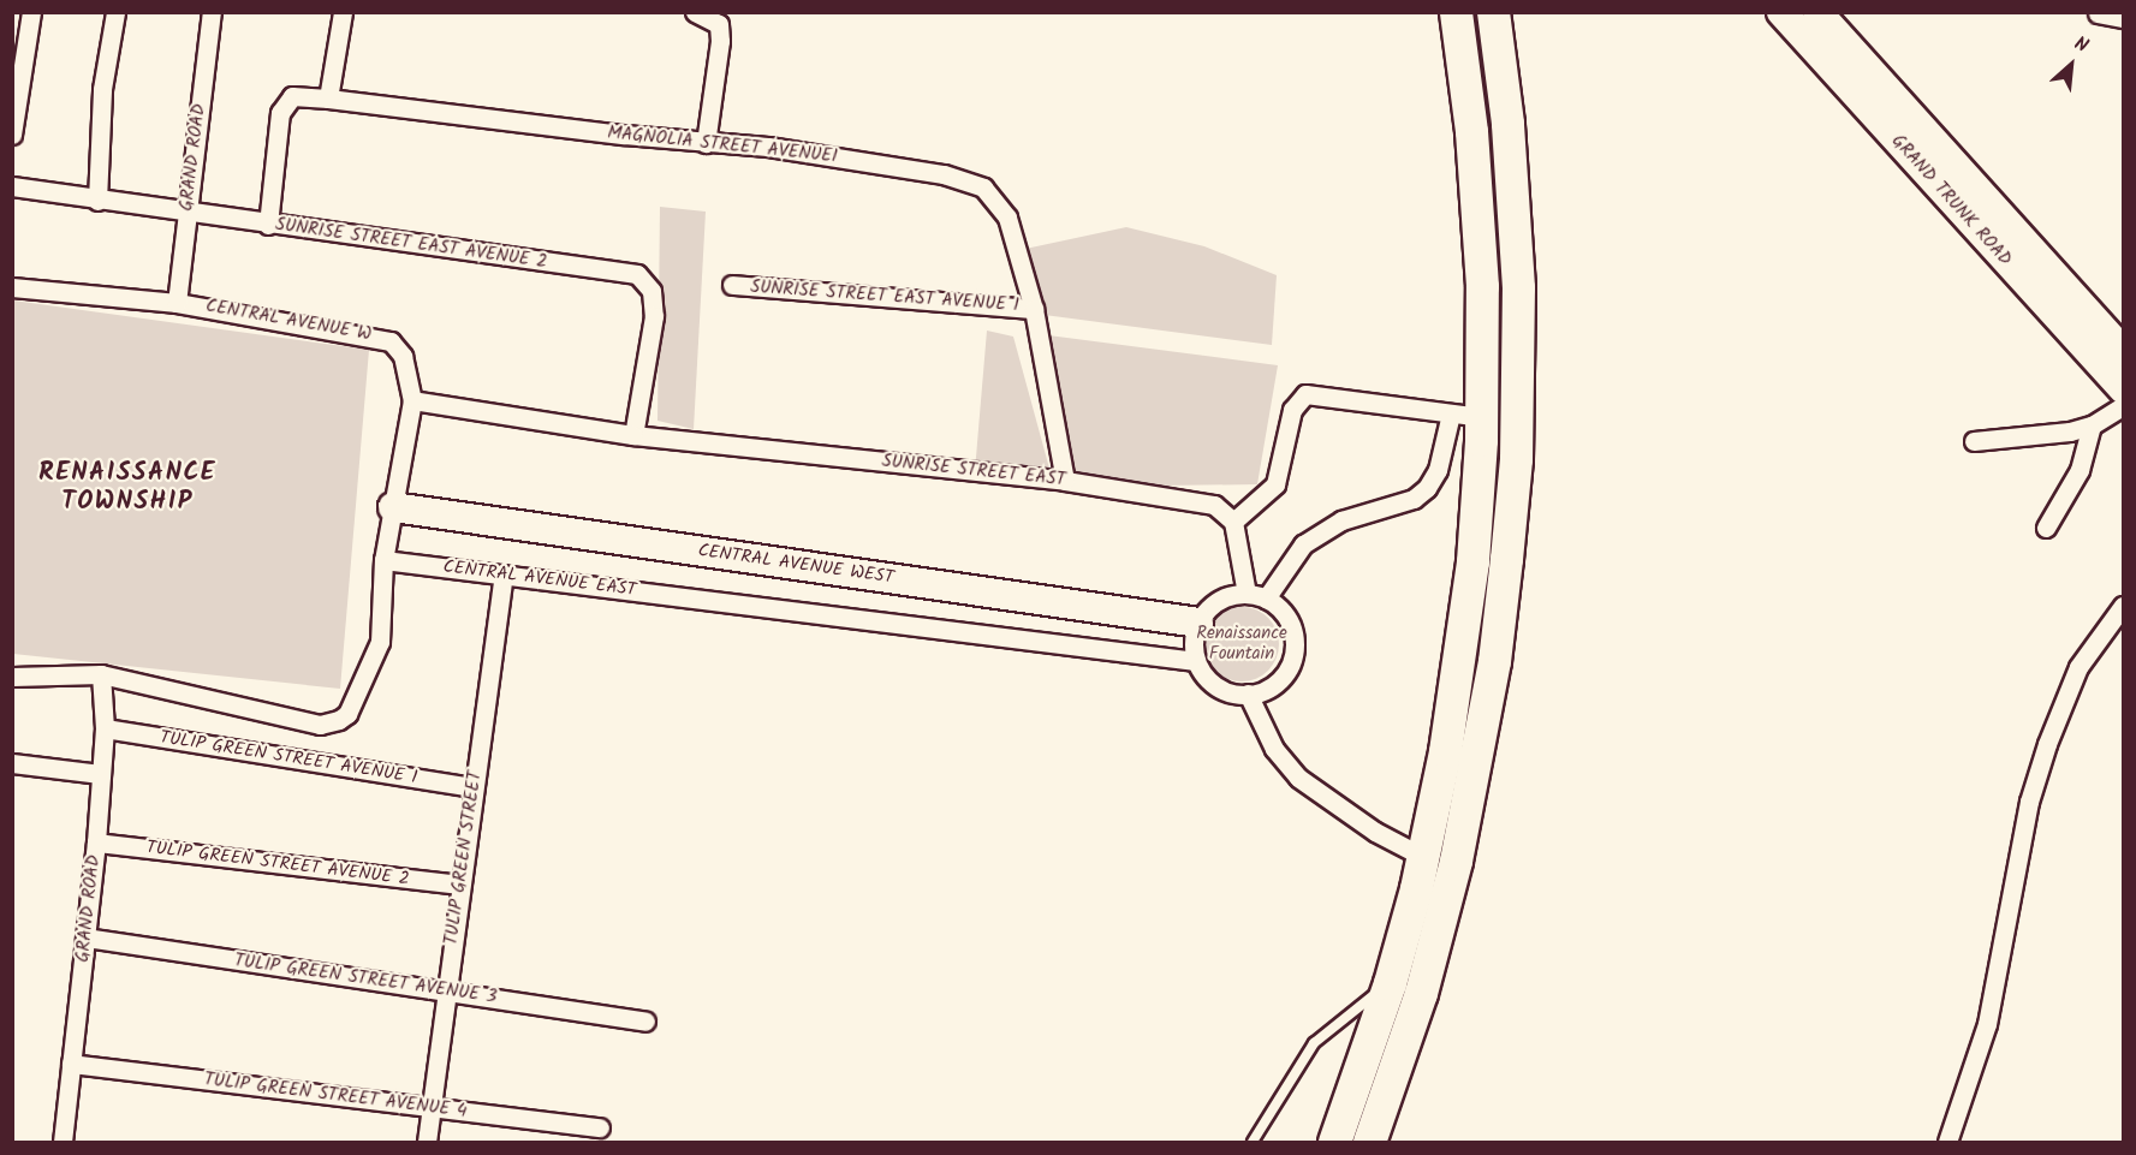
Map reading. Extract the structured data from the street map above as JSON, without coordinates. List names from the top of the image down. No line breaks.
{"streets":{"main road":["GRAND TRUNK ROAD","CENTRAL AVENUE WEST"],"street":["MAGNOLIA STREET AVENUE1","GRAND ROAD","SUNRISE STREET EAST AVENUE 2","SUNRISE STREET EAST AVENUE 1","CENTRAL AVENUE W","SUNRISE STREET EAST","CENTRAL AVENUE EAST","TULIP GREEN STREET AVENUE 1","TULIP GREEN STREET","TULIP GREEN STREET AVENUE 2","TULIP GREEN STREET AVENUE 3","TULIP GREEN STREET AVENUE 4"]},"crossings":[["MAGNOLIA STREET AVENUE1","SUNRISE STREET EAST AVENUE 2"],["MAGNOLIA STREET AVENUE1","SUNRISE STREET EAST AVENUE 1"],["GRAND ROAD","SUNRISE STREET EAST AVENUE 2"],["GRAND ROAD","CENTRAL AVENUE W"],["GRAND ROAD","TULIP GREEN STREET AVENUE 1"],["GRAND ROAD","TULIP GREEN STREET AVENUE 2"],["GRAND ROAD","TULIP GREEN STREET AVENUE 3"],["GRAND ROAD","TULIP GREEN STREET AVENUE 4"],["SUNRISE STREET EAST AVENUE 2","SUNRISE STREET EAST"],["SUNRISE STREET EAST AVENUE 1","SUNRISE STREET EAST"],["CENTRAL AVENUE W","SUNRISE STREET EAST"],["CENTRAL AVENUE W","CENTRAL AVENUE WEST"],["CENTRAL AVENUE W","CENTRAL AVENUE EAST"],["CENTRAL AVENUE WEST","CENTRAL AVENUE EAST"],["CENTRAL AVENUE EAST","TULIP GREEN STREET"],["TULIP GREEN STREET AVENUE 1","TULIP GREEN STREET"],["TULIP GREEN STREET","TULIP GREEN STREET AVENUE 2"],["TULIP GREEN STREET","TULIP GREEN STREET AVENUE 3"],["TULIP GREEN STREET","TULIP GREEN STREET AVENUE 4"]],"districts":["RENAISSANCE TOWNSHIP"],"parks":["Renaissance Fountain"],"north":"top right"}
